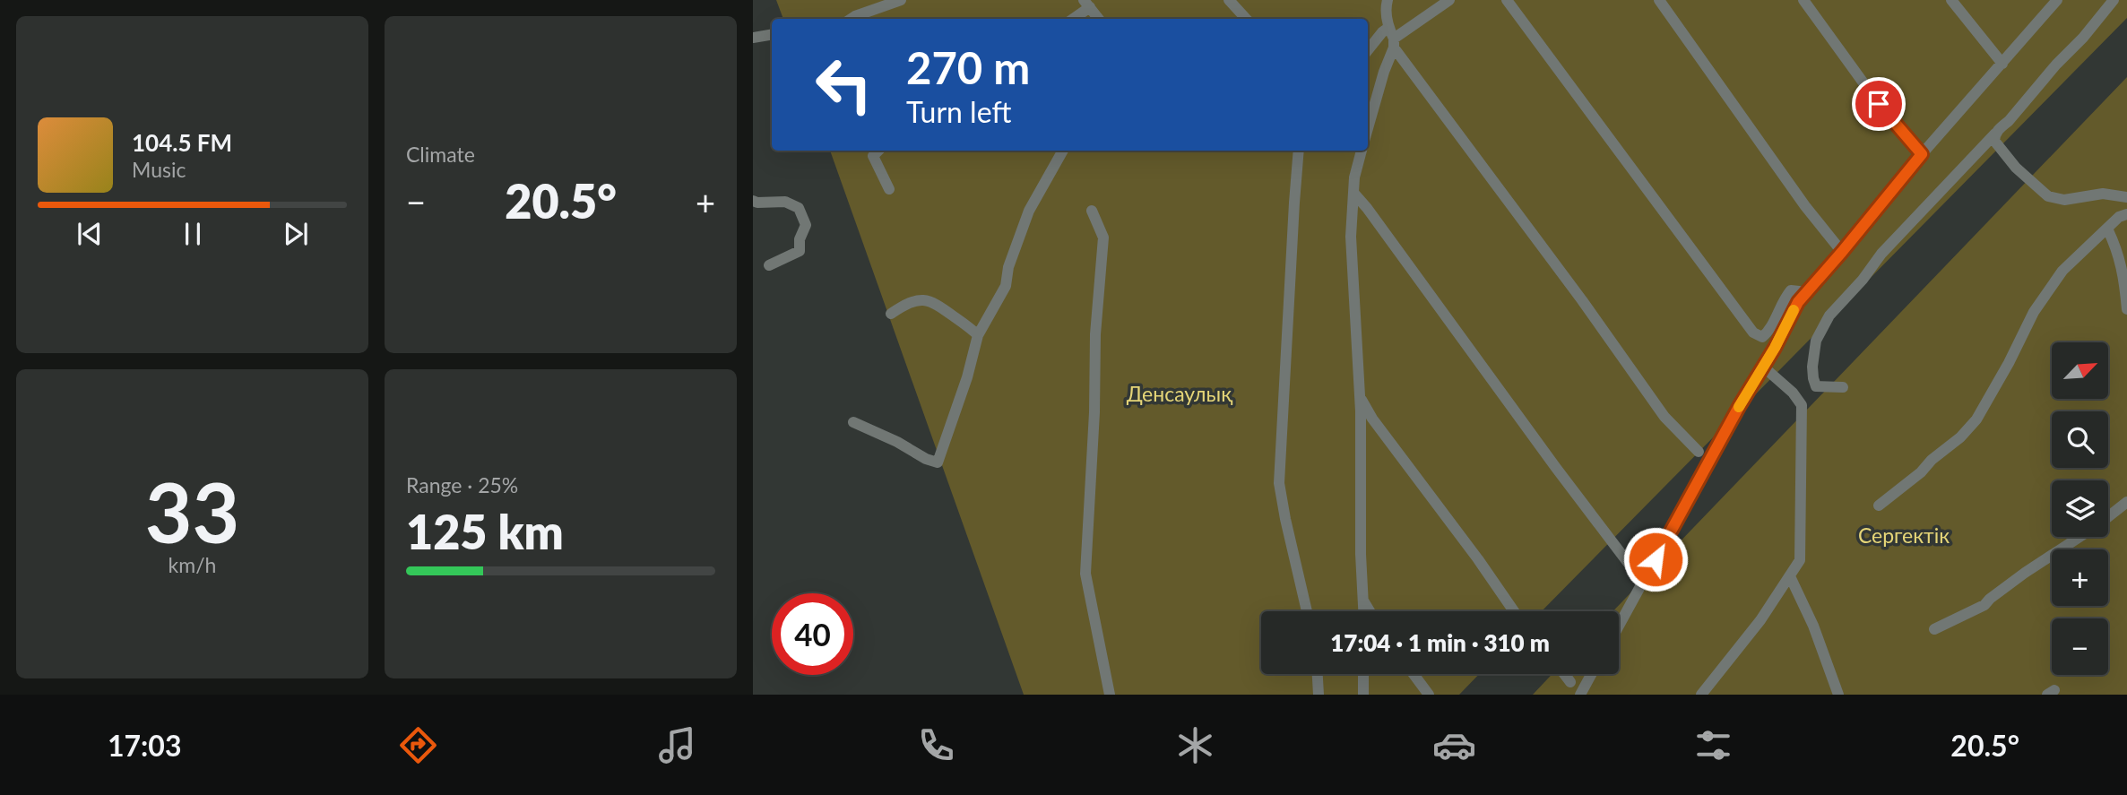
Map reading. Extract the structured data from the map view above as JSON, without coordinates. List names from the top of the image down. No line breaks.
{"parks":["Денсаулық","Сергектік"],"north":"top right","page":{"tile":["Climate",["33","km/h"],["Range · 25%","125 km"]],"turn":["270 m","Turn left"],"song":["104.5 FM","Music"],"heat":["−","20.5°","+"],"map_buttons":["+","−"],"limit":"40","trip":"17:04 · 1 min · 310 m","tabs":["17:03","20.5°"]}}
